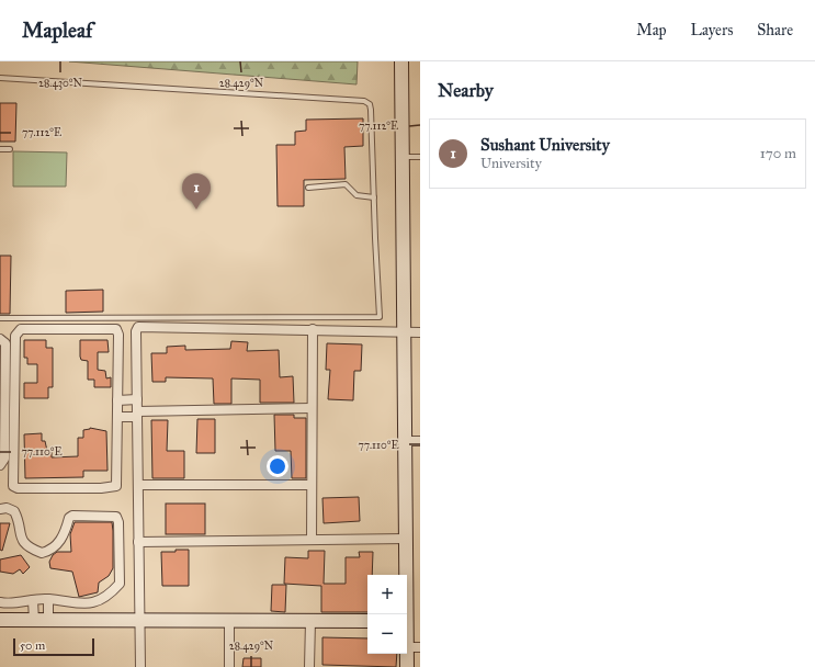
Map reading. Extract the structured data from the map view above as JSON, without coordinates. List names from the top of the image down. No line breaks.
{"scale_bar":"50 m","page":{"header":"Mapleaf","nav":["Map","Layers","Share"],"heading":"Nearby","list":[{"mark":"1","name":"Sushant University","note":"University","value":"170 m"}],"pins":"1","map_buttons":["+","−"],"scale":"50 m"},"coordinates":["28.430°N","28.429°N","77.112°E","77.110°E"]}
